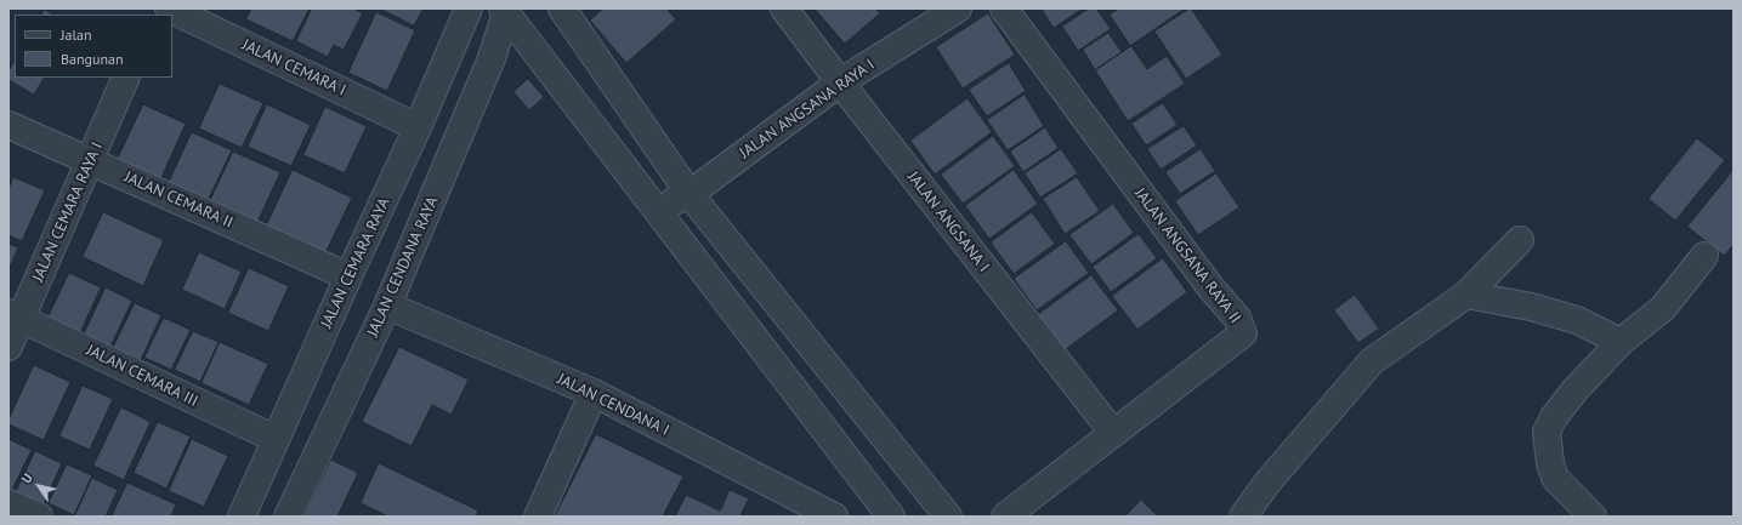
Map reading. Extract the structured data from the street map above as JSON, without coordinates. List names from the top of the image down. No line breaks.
{"streets":{"street":["JALAN CEMARA I","JALAN ANGSANA RAYA I","JALAN CEMARA II","JALAN CEMARA RAYA I","JALAN ANGSANA I","JALAN ANGSANA RAYA II","JALAN CEMARA RAYA","JALAN CENDANA RAYA","JALAN CEMARA III","JALAN CENDANA I"]},"crossings":[["JALAN CEMARA I","JALAN CEMARA RAYA"],["JALAN ANGSANA RAYA I","JALAN ANGSANA I"],["JALAN CEMARA II","JALAN CEMARA RAYA I"],["JALAN CEMARA II","JALAN CEMARA RAYA"],["JALAN CEMARA RAYA I","JALAN CEMARA III"],["JALAN ANGSANA I","JALAN ANGSANA RAYA II"],["JALAN CEMARA RAYA","JALAN CEMARA III"],["JALAN CENDANA RAYA","JALAN CENDANA I"]],"legend":["Jalan","Bangunan"],"north":"top left"}
